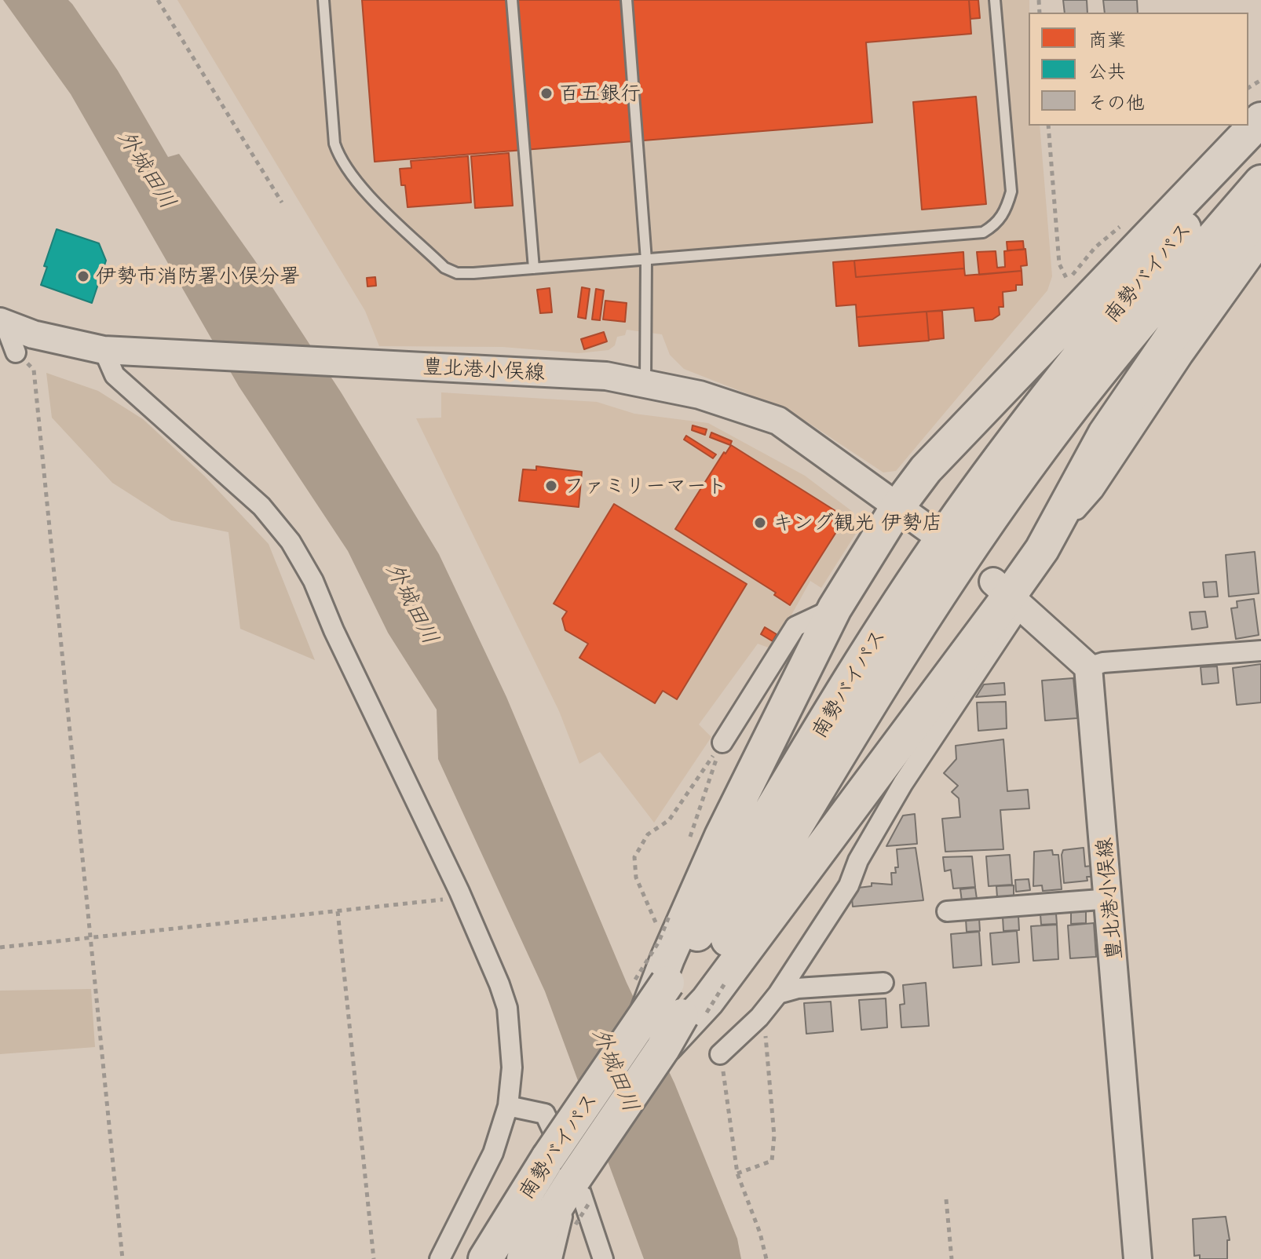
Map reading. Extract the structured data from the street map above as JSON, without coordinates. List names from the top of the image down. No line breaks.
{"streets":{"highway":["南勢バイパス"],"main road":["豊北港小俣線"]},"water":["外城田川"],"places":["百五銀行","伊勢市消防署小俣分署","ファミリーマート","キング観光 伊勢店"],"legend":["商業","公共","その他"]}
